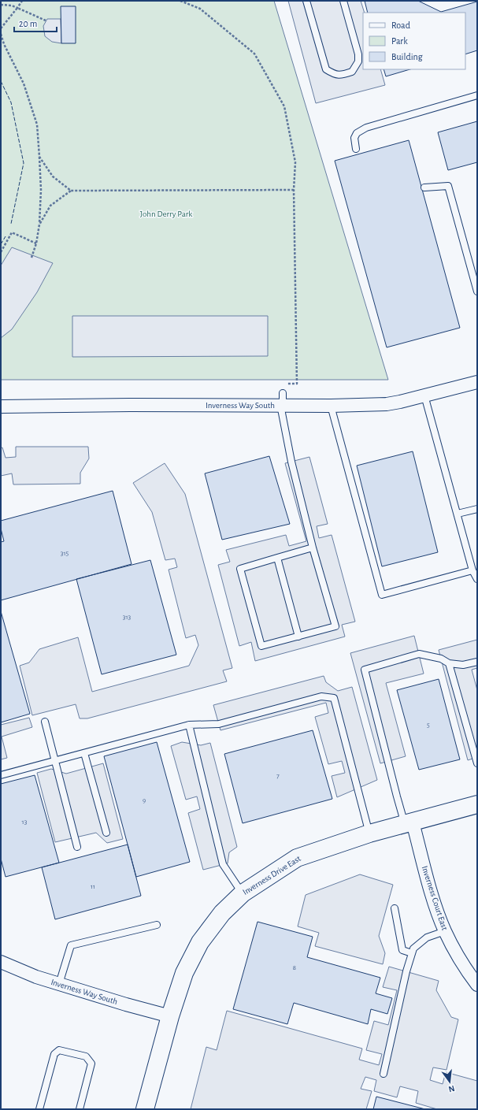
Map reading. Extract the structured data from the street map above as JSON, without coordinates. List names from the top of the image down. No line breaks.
{"streets":{"main road":["Inverness Drive East"],"street":["Inverness Way South","Inverness Court East"]},"crossings":[["Inverness Way South","Inverness Drive East"],["Inverness Drive East","Inverness Court East"]],"parks":["John Derry Park"],"house_numbers":["315","313","5","7","9","13","11","8"],"legend":["Road","Park","Building"],"scale_bar":"20 m","north":"bottom"}
